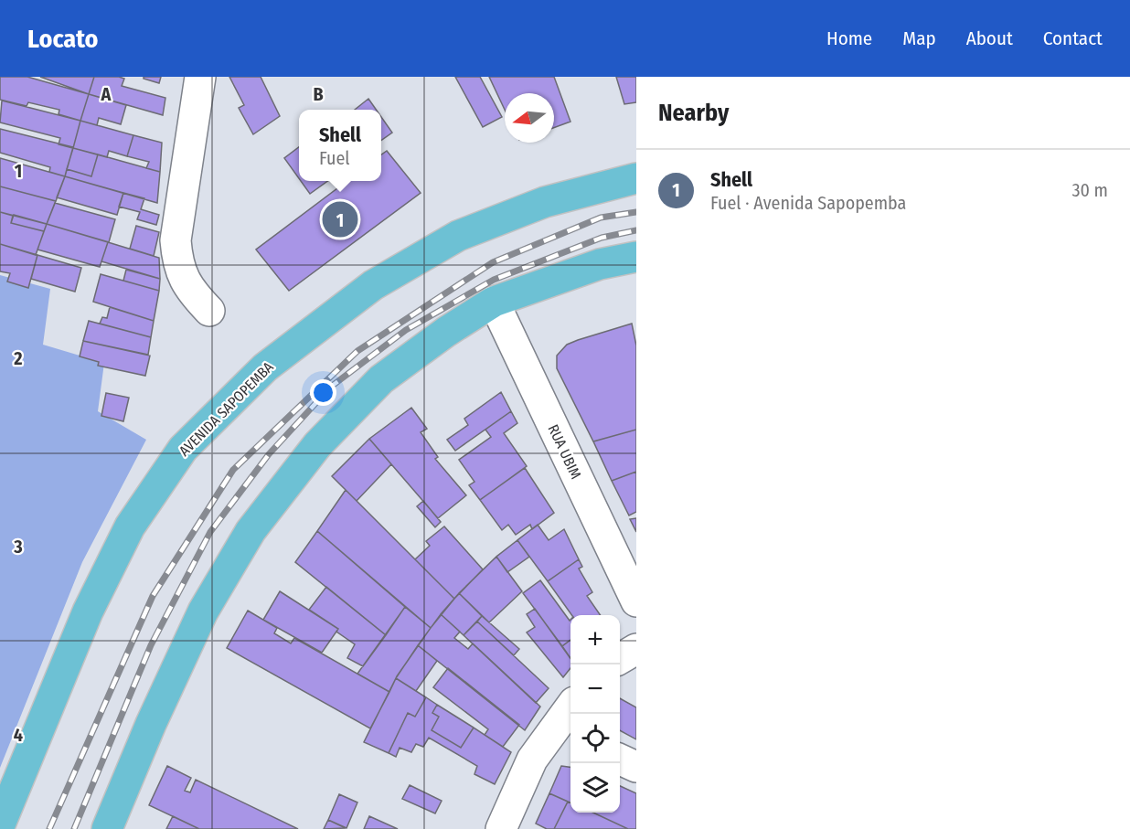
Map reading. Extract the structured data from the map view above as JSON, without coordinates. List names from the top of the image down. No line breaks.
{"streets":{"main road":["AVENIDA SAPOPEMBA"],"street":["RUA UBIM"]},"north":"left","page":{"header":"Locato","nav":["Home","Map","About","Contact"],"heading":"Nearby","popup":["Shell","Fuel"],"list":[{"mark":"1","name":"Shell","note":"Fuel · Avenida Sapopemba","value":"30 m"}],"pins":"1","map_buttons":["+","−"]},"grid":{"columns":["A","B"],"rows":["1","2","3","4"]}}
